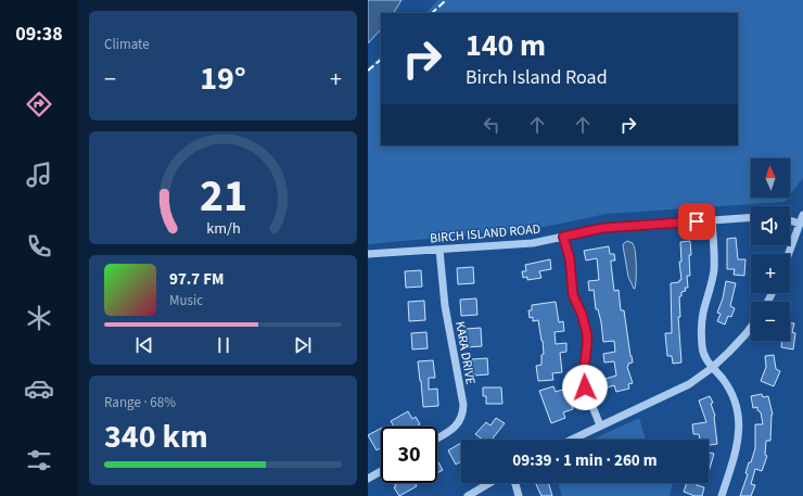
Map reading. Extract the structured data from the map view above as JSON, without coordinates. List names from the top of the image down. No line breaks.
{"streets":{"street":["BIRCH ISLAND ROAD","KARA DRIVE"]},"crossings":[["BIRCH ISLAND ROAD","KARA DRIVE"]],"north":"top","page":{"tabs":"09:38","tile":["Climate",["Range · 68%","340 km"]],"turn":["140 m","Birch Island Road"],"heat":["−","19°","+"],"map_buttons":["+","−"],"song":["97.7 FM","Music"],"limit":"30","trip":"09:39 · 1 min · 260 m","gauge":["21","km/h"]}}
